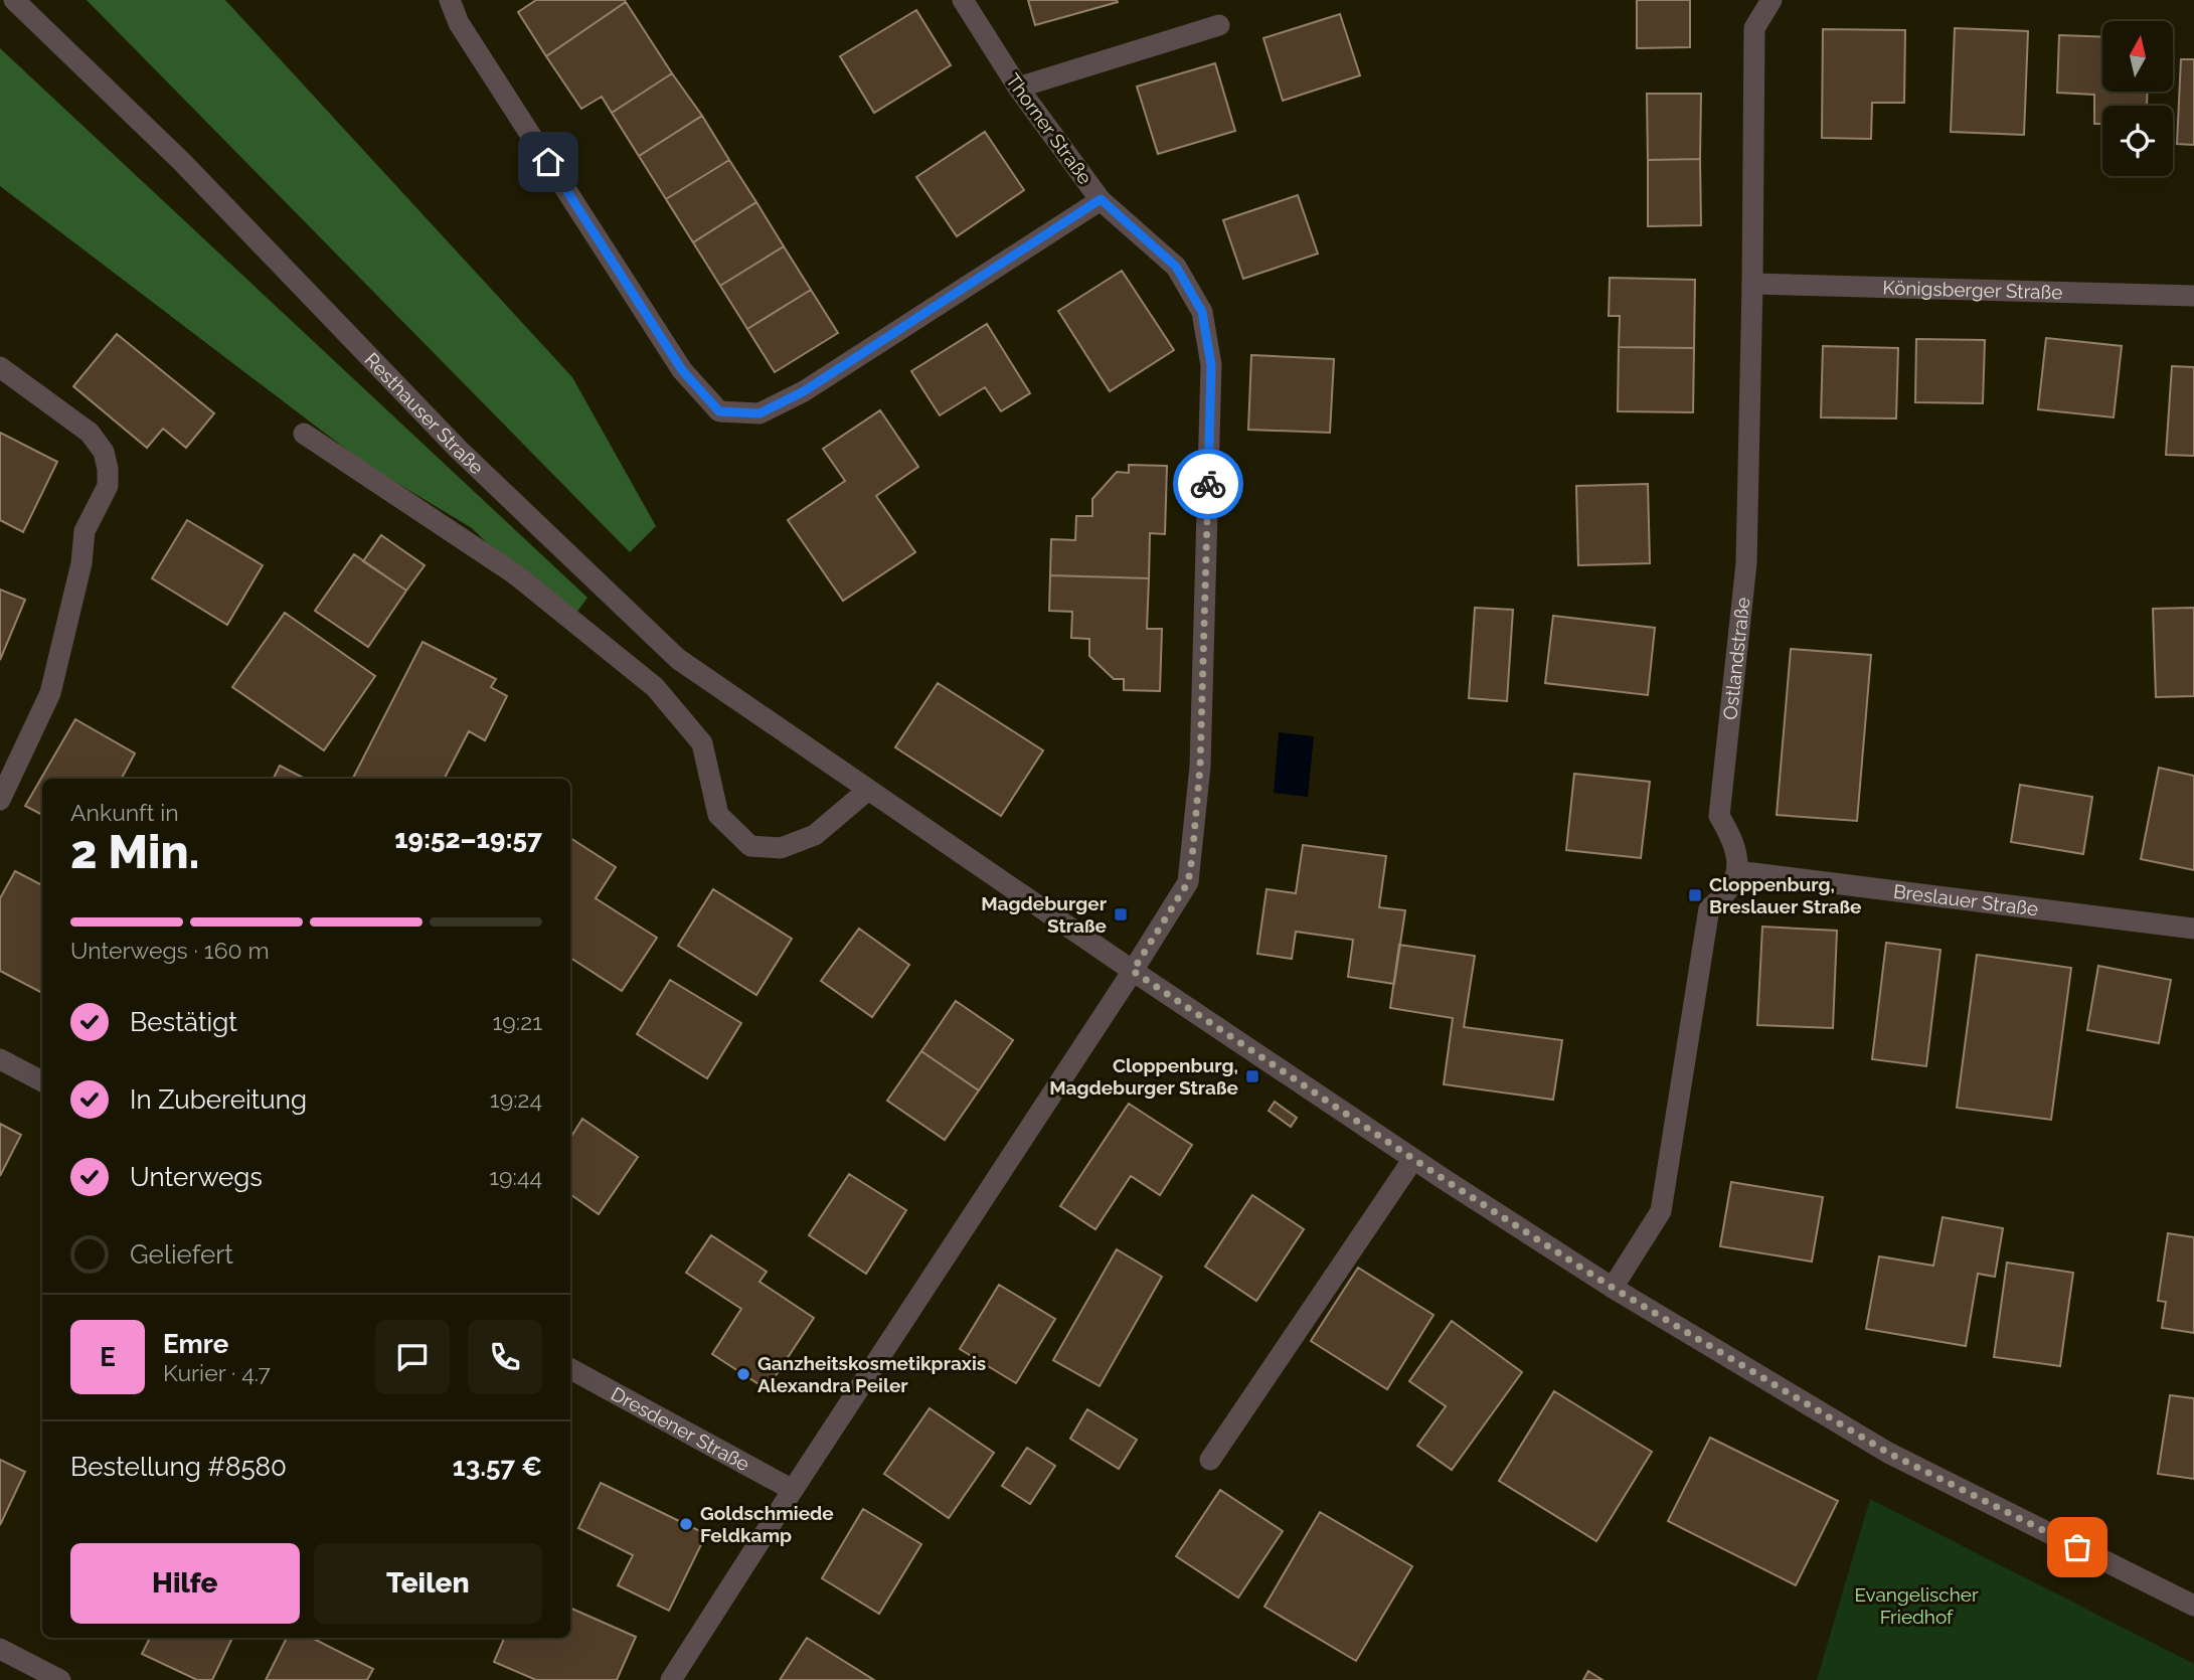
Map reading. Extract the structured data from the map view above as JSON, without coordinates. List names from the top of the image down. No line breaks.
{"streets":{"street":["Thorner Straße","Königsberger Straße","Resthauser Straße","Ostlandstraße","Breslauer Straße","Dresdener Straße"]},"crossings":[["Thorner Straße","Resthauser Straße"],["Königsberger Straße","Ostlandstraße"],["Ostlandstraße","Breslauer Straße"]],"parks":["Evangelischer Friedhof"],"places":{"transit":["Cloppenburg, Breslauer Straße","Magdeburger Straße","Cloppenburg, Magdeburger Straße"],"other":["Ganzheitskosmetikpraxis Alexandra Peiler","Goldschmiede Feldkamp"]},"north":"top","page":{"heading":["2 Min.","Ankunft in","19:52–19:57"],"panel":["Emre","Kurier · 4.7","Bestellung #8580","13.57 €"],"bar":"Unterwegs · 160 m","list":[["Bestätigt","19:21"],["In Zubereitung","19:24"],["Unterwegs","19:44"],"Geliefert"],"round":"E","buttons":["Hilfe","Teilen"]}}
